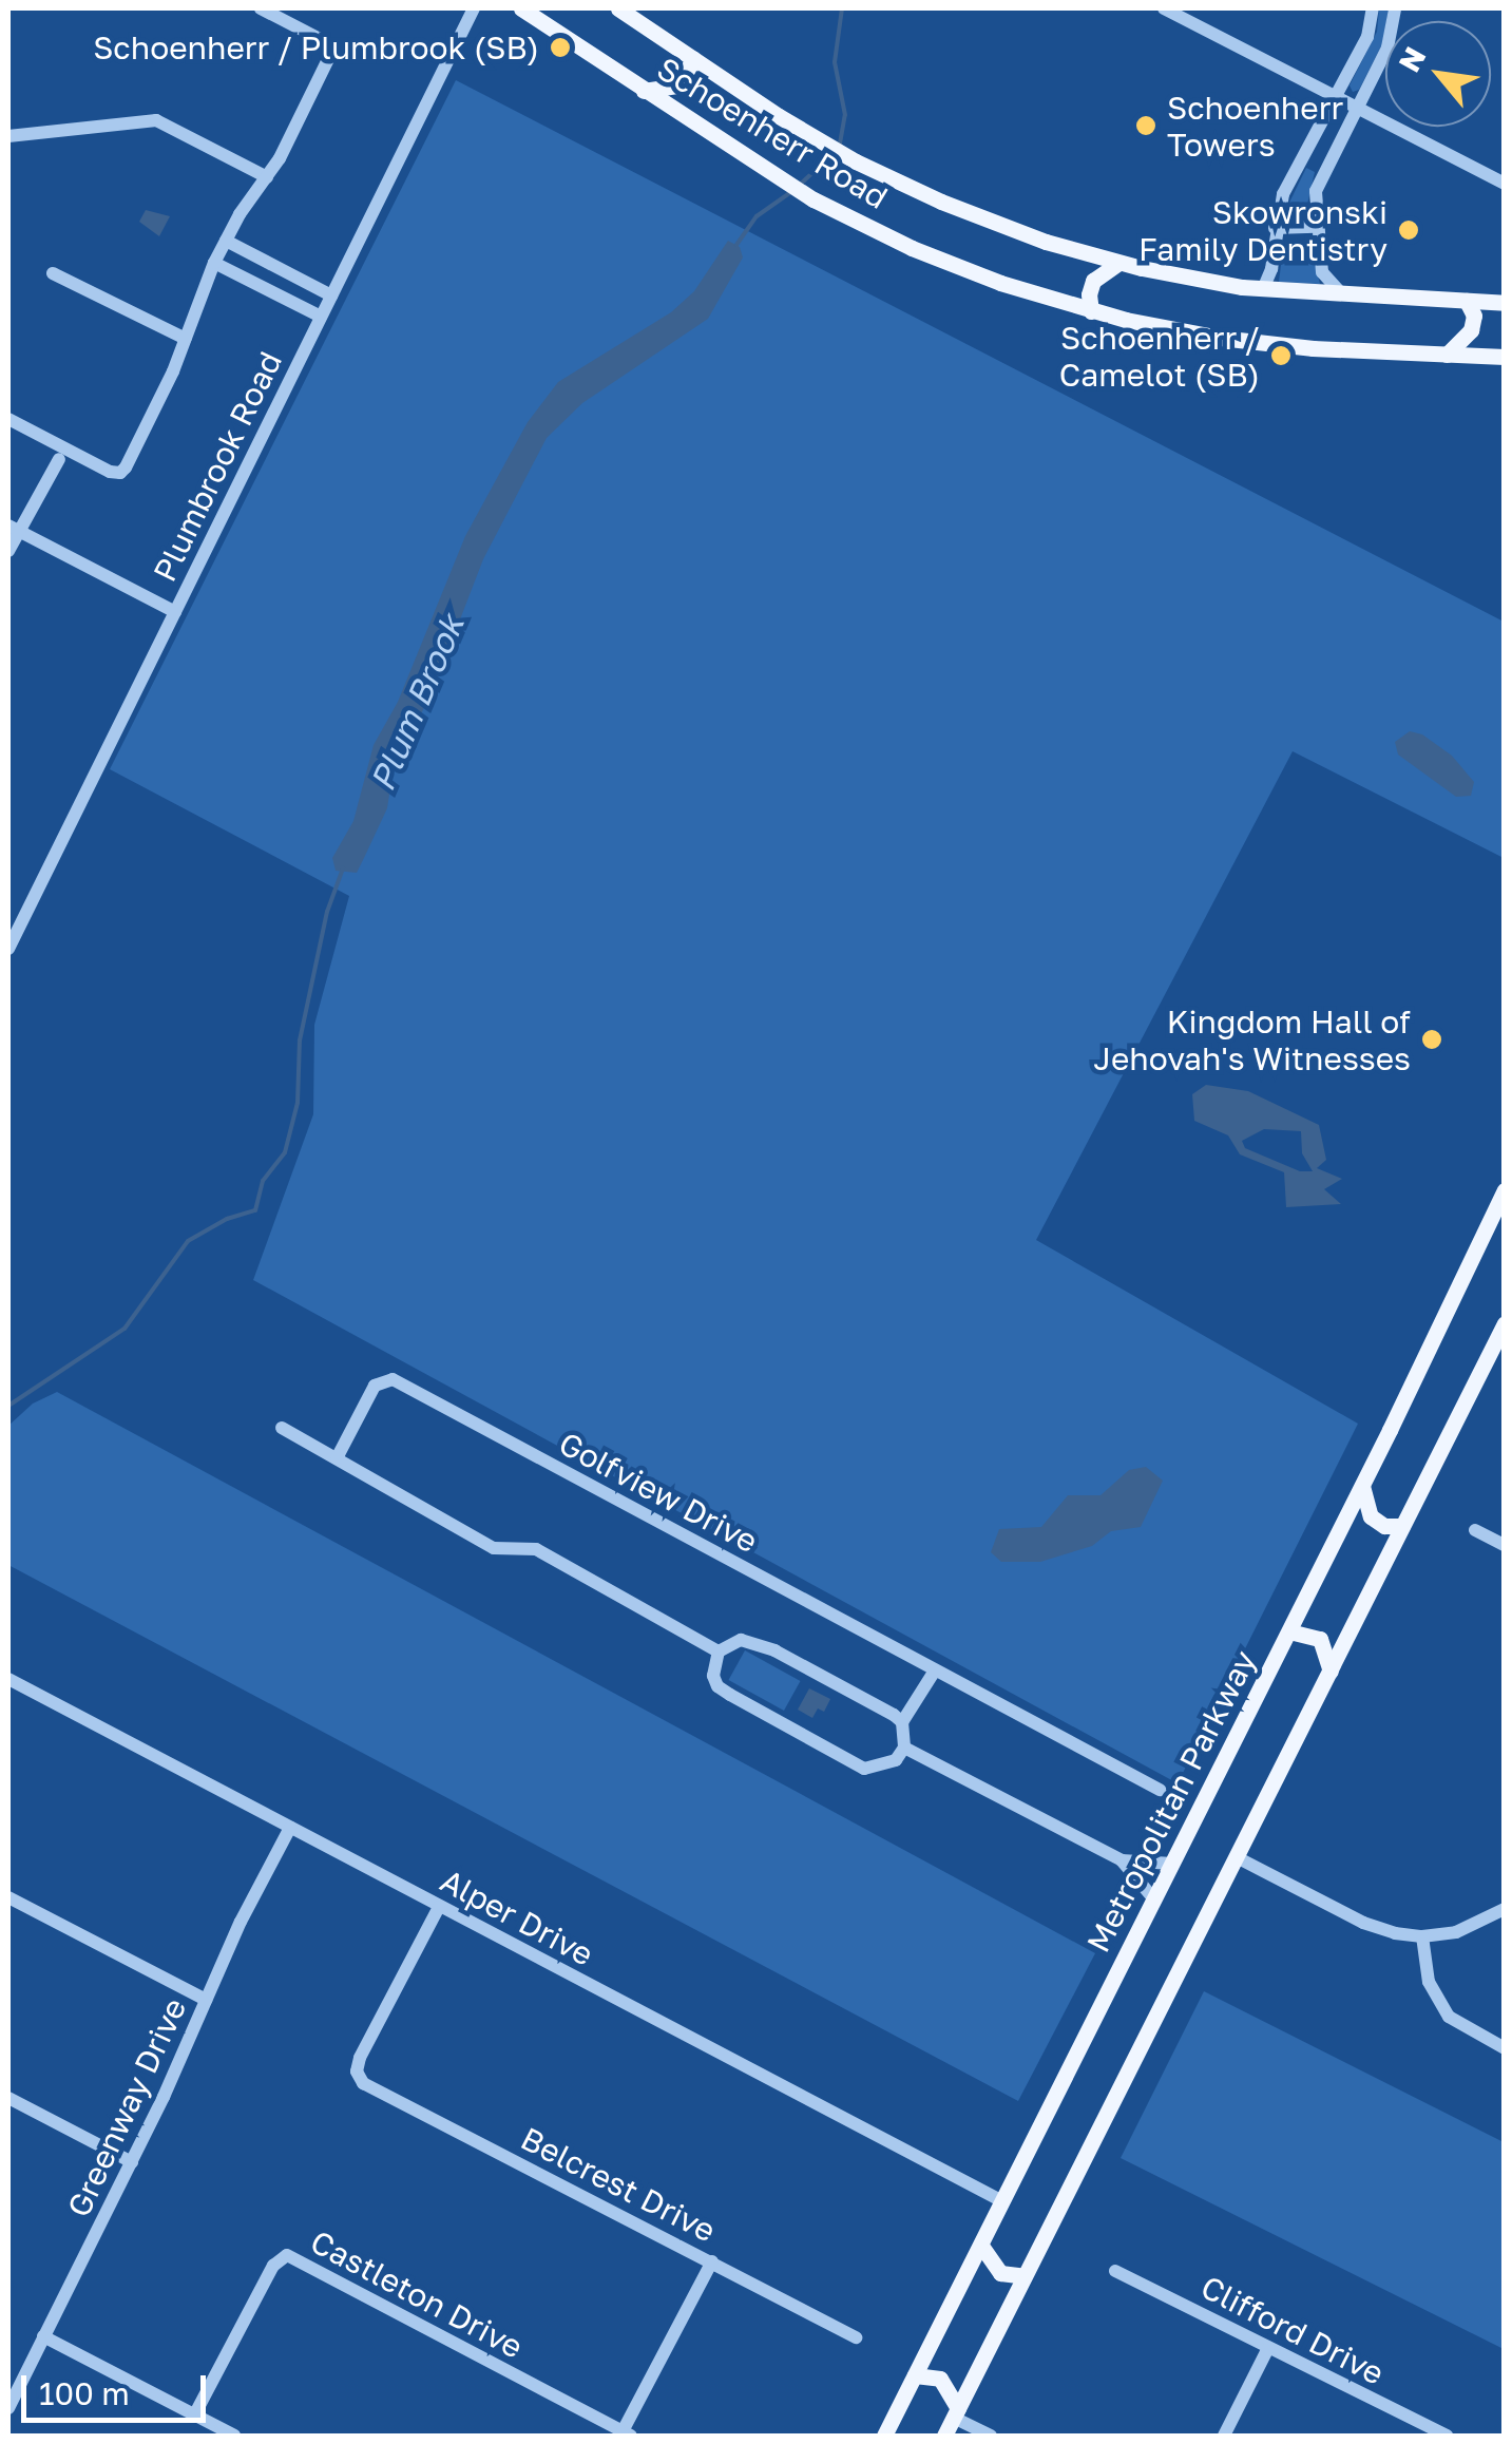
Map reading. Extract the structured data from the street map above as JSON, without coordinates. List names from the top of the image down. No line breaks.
{"streets":{"main road":["Schoenherr Road","Metropolitan Parkway"],"street":["Plumbrook Road","Golfview Drive","Alper Drive","Greenway Drive","Belcrest Drive","Castleton Drive","Clifford Drive"]},"crossings":[["Metropolitan Parkway","Alper Drive"],["Alper Drive","Greenway Drive"],["Alper Drive","Belcrest Drive"]],"water":["Plum Brook"],"places":["Schoenherr / Plumbrook (SB)","Schoenherr Towers","Skowronski Family Dentistry","Schoenherr / Camelot (SB)","Kingdom Hall of Jehovah's Witnesses"],"scale_bar":"100 m","north":"top left"}
